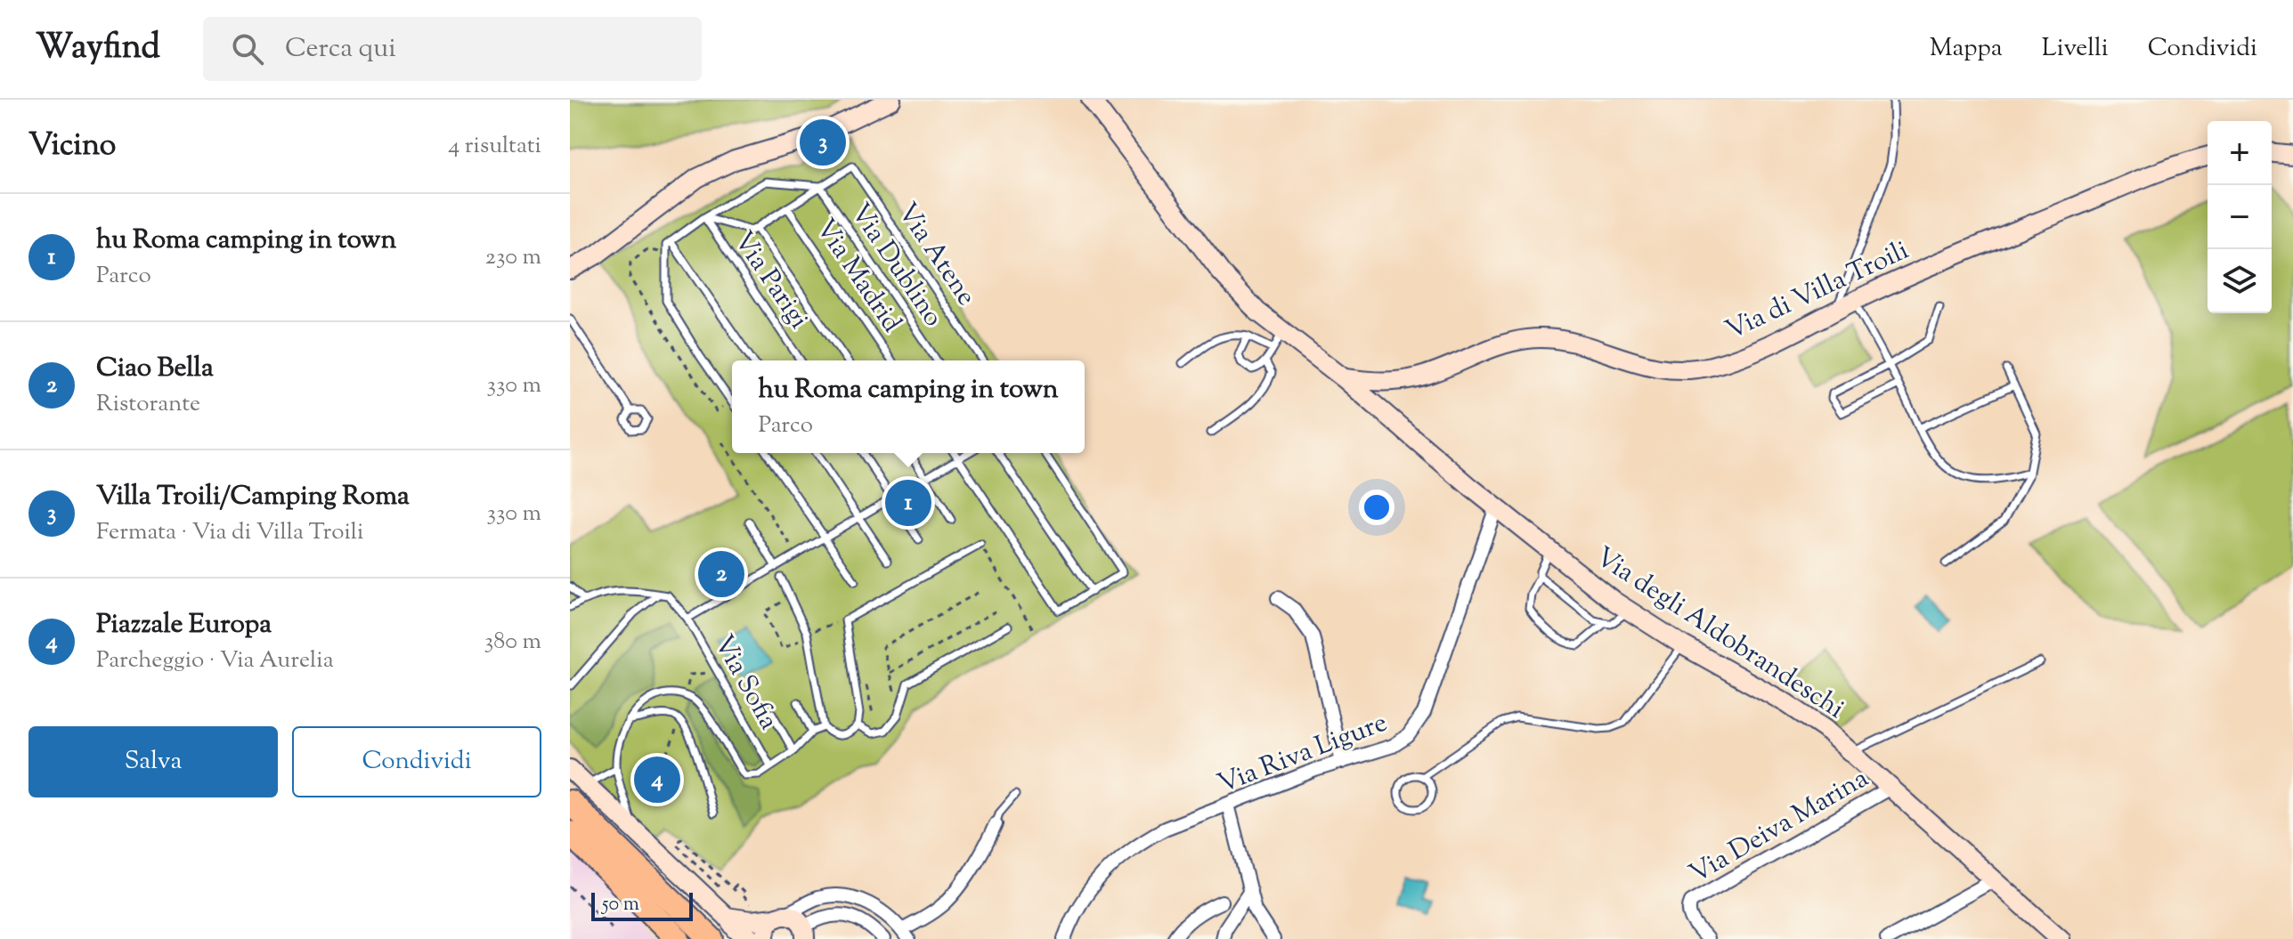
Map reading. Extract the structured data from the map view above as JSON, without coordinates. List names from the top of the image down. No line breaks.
{"streets":{"street":["Via di Villa Troili","Via degli Aldobrandeschi","Via Riva Ligure","Via Deiva Marina"],"lane":["Via Atene","Via Dublino","Via Madrid","Via Parigi","Via Sofia"]},"crossings":[["Via Atene","Via Dublino"],["Via di Villa Troili","Via degli Aldobrandeschi"],["Via degli Aldobrandeschi","Via Riva Ligure"],["Via degli Aldobrandeschi","Via Deiva Marina"]],"scale_bar":"50 m","page":{"header":"Wayfind","search":"Cerca qui","nav":["Mappa","Livelli","Condividi"],"heading":["Vicino","4 risultati"],"pins":["3","1","2","4"],"map_buttons":["+","−"],"list":[{"mark":"1","name":"hu Roma camping in town","note":"Parco","value":"230 m"},{"mark":"2","name":"Ciao Bella","note":"Ristorante","value":"330 m"},{"mark":"3","name":"Villa Troili/Camping Roma","note":"Fermata · Via di Villa Troili","value":"330 m"},{"mark":"4","name":"Piazzale Europa","note":"Parcheggio · Via Aurelia","value":"380 m"}],"popup":["hu Roma camping in town","Parco"],"buttons":["Salva","Condividi"],"scale":"50 m"}}
